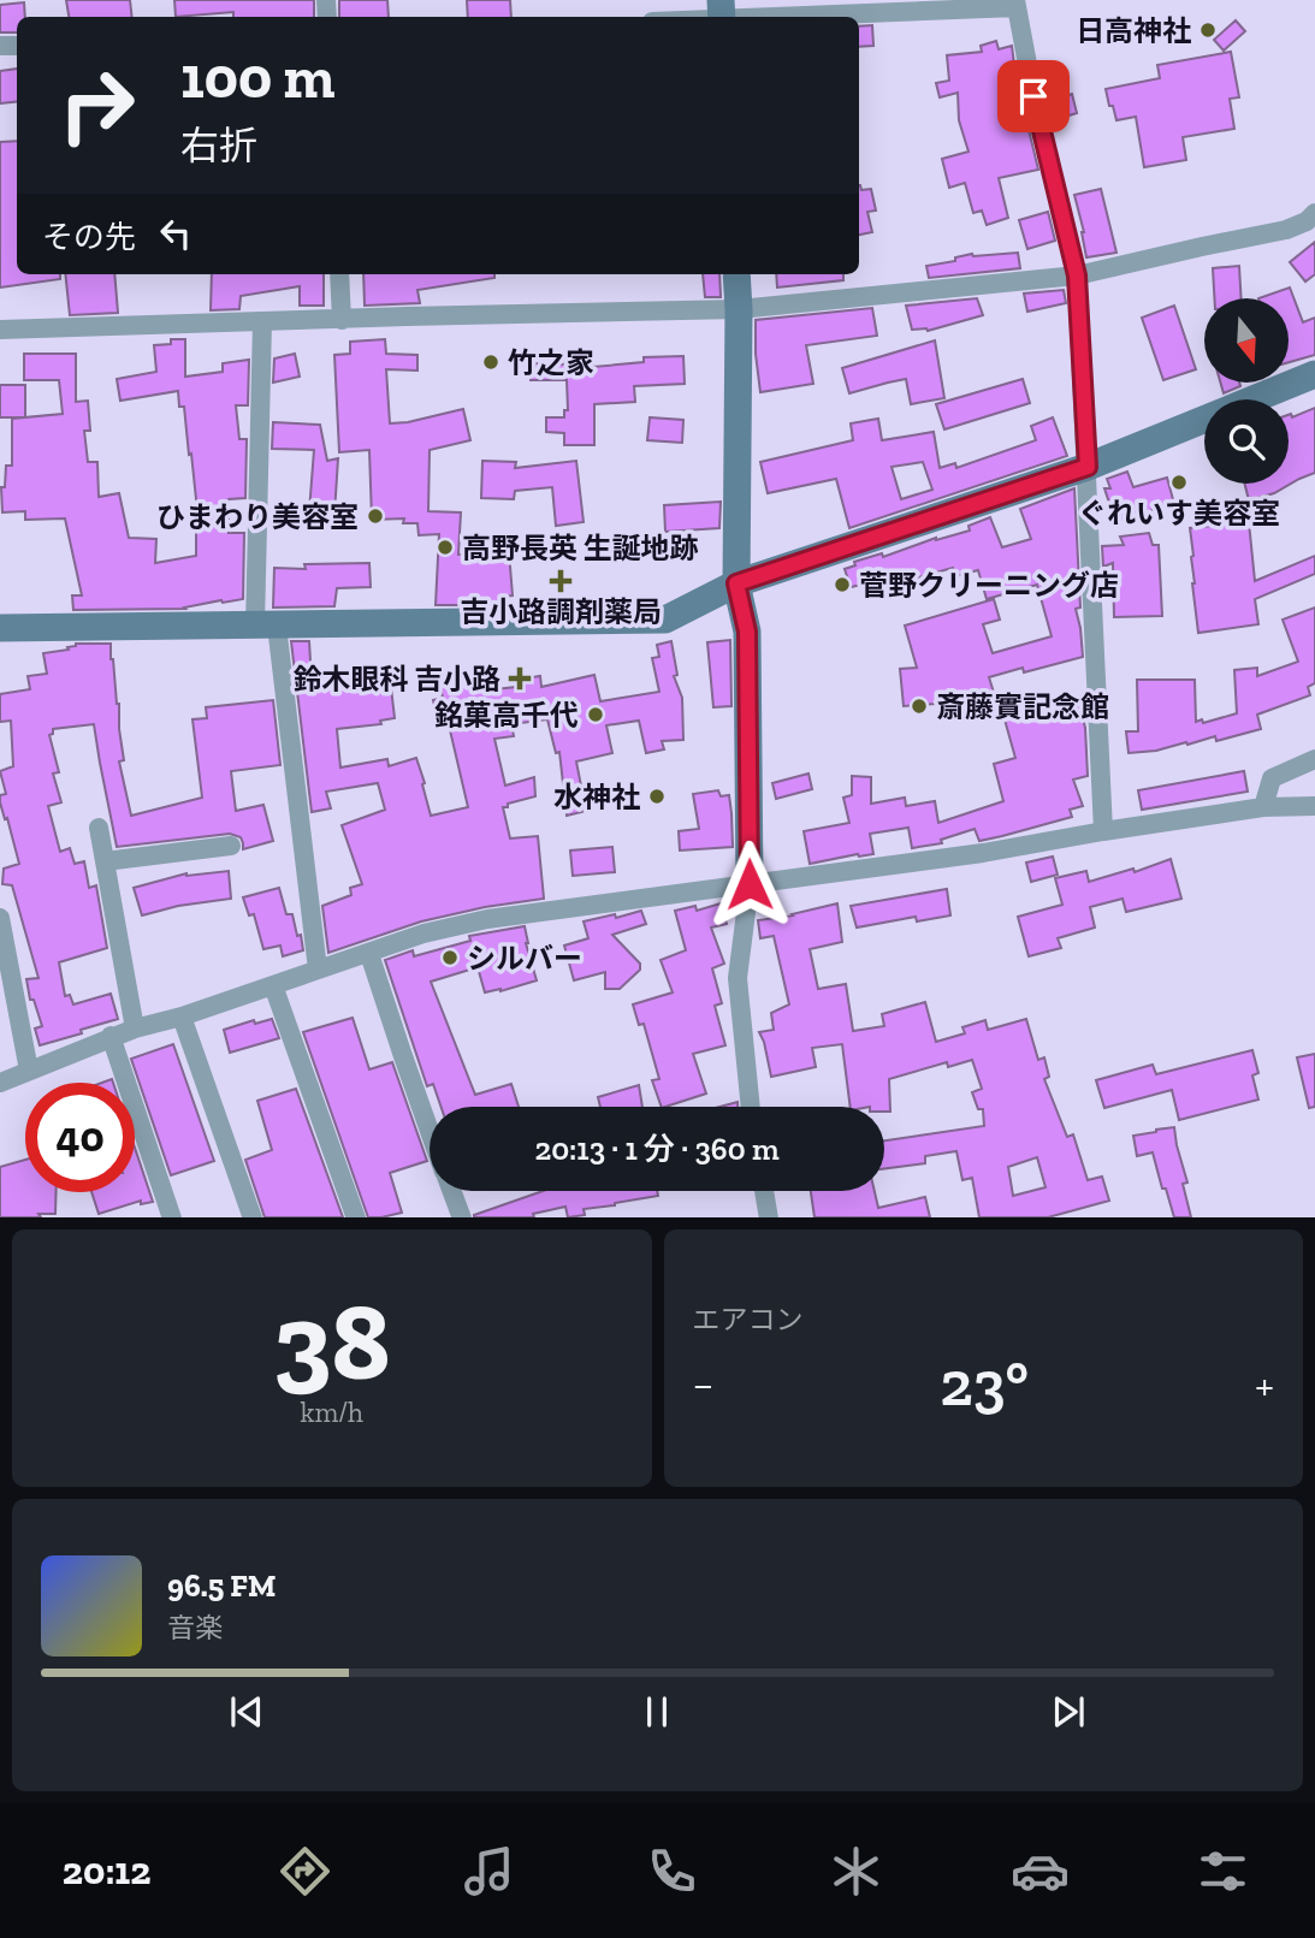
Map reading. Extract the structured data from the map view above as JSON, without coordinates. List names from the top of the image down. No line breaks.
{"places":{"other":["日高神社","竹之家","ぐれいす美容室","ひまわり美容室","高野長英 生誕地跡","菅野クリーニング店","斎藤實記念館","銘菓高千代","水神社","シルバー"],"health":["吉小路調剤薬局","鈴木眼科 吉小路"]},"north":"bottom","page":{"turn":["100 m","右折"],"then":"その先","limit":"40","trip":"20:13 · 1 分 · 360 m","tile":[["38","km/h"],"エアコン"],"heat":["−","23°","+"],"song":["96.5 FM","音楽"],"tabs":"20:12"}}
